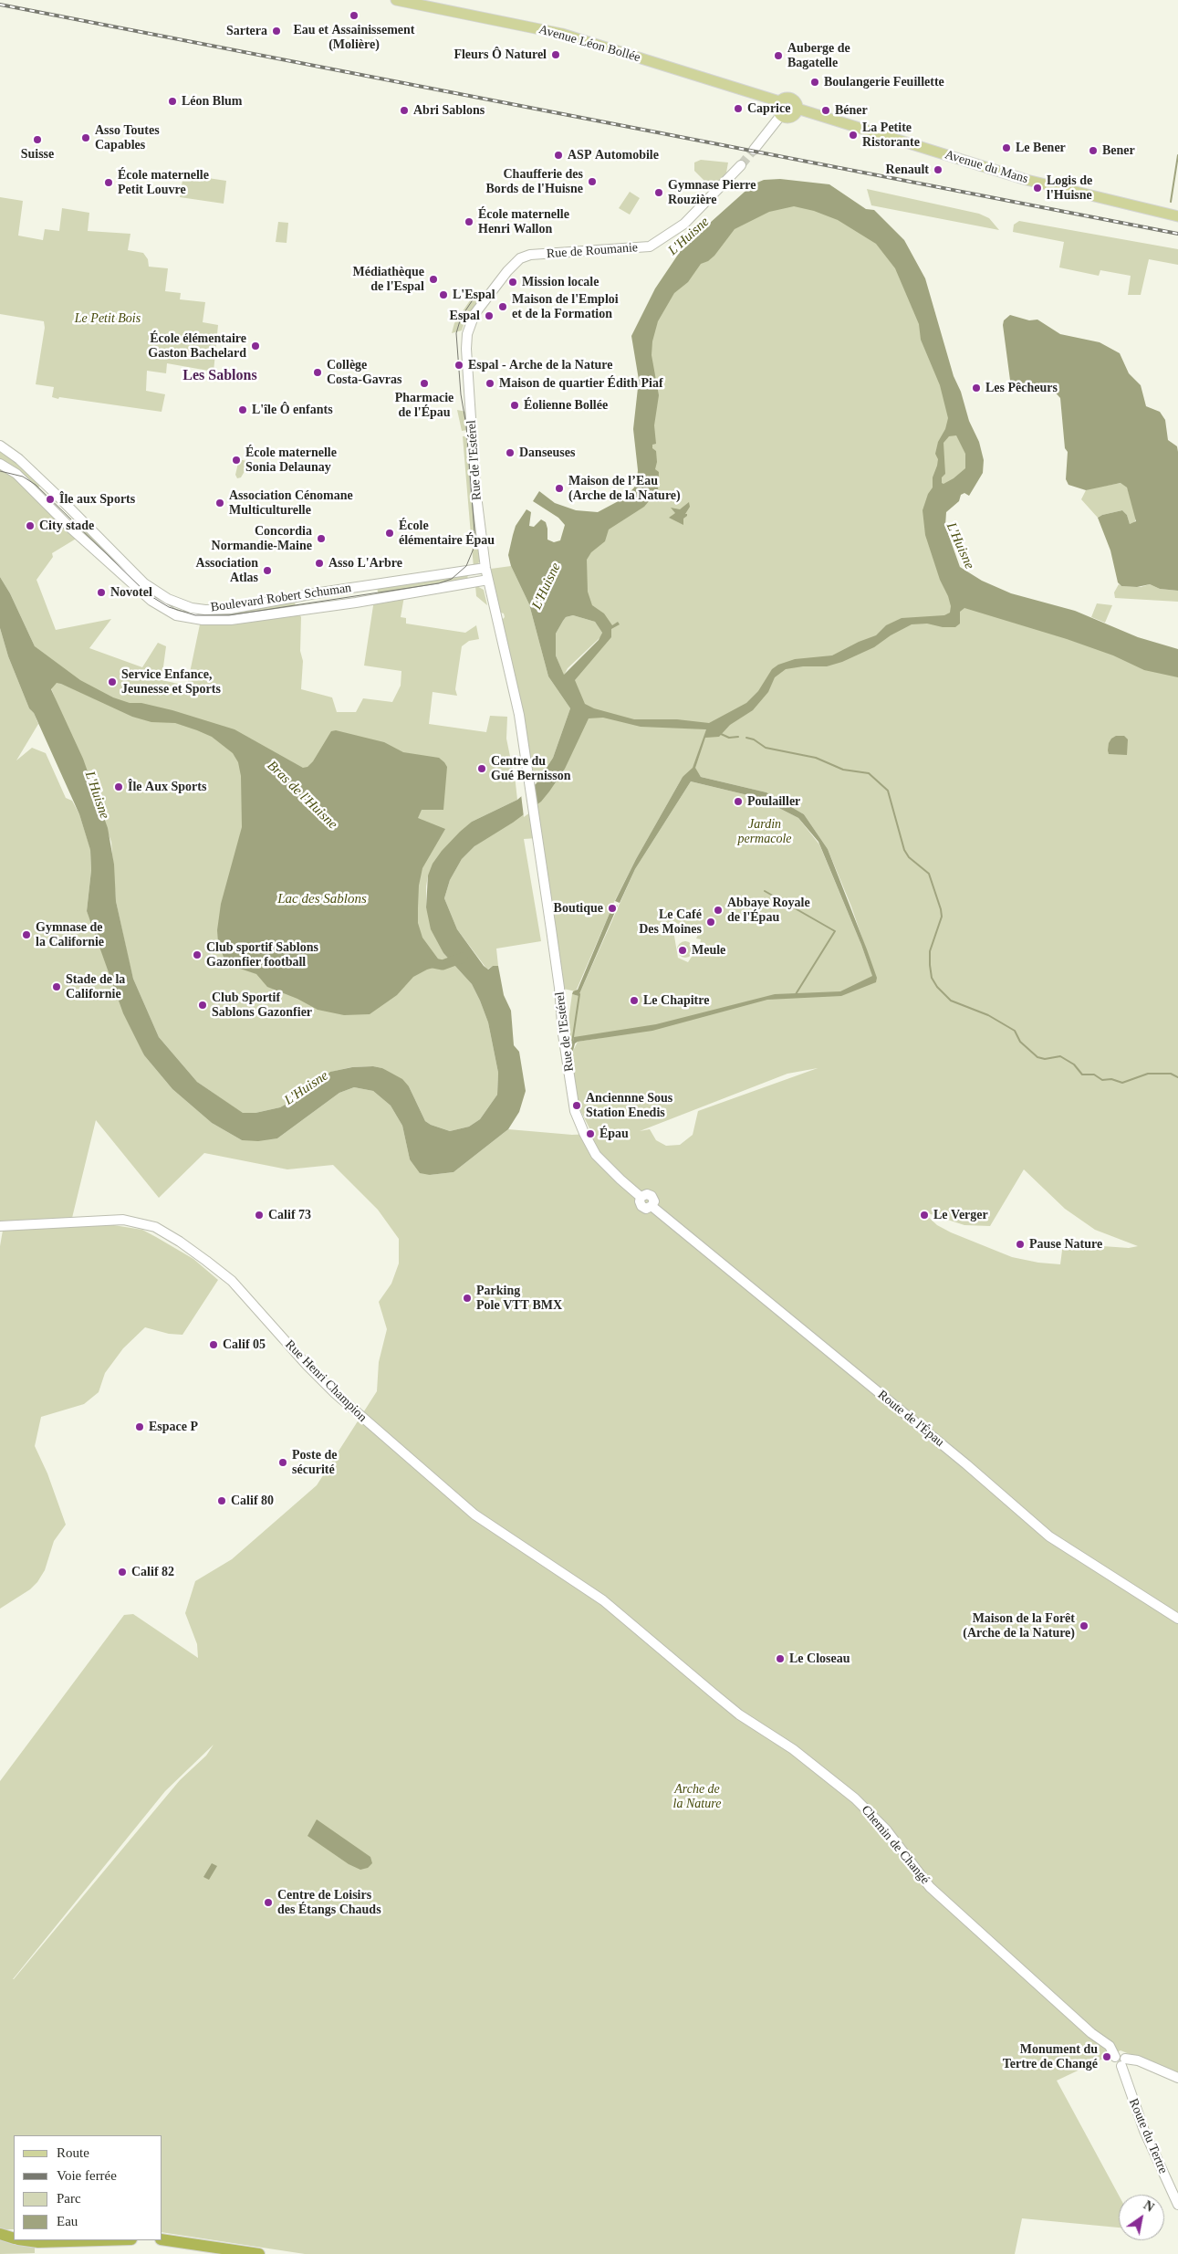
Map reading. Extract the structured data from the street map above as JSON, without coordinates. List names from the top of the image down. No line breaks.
{"streets":{"main road":["Avenue Léon Bollée","Avenue du Mans"],"street":["Rue de Roumanie","Rue de l'Estérel","Boulevard Robert Schuman","Rue Henri Champion","Route de l'Épau","Chemin de Changé","Route du Tertre"]},"crossings":[["Avenue Léon Bollée","Avenue du Mans"],["Rue de Roumanie","Rue de l'Estérel"],["Rue de l'Estérel","Boulevard Robert Schuman"],["Rue de l'Estérel","Route de l'Épau"],["Rue Henri Champion","Chemin de Changé"],["Chemin de Changé","Route du Tertre"]],"districts":["Les Sablons"],"water":["L'Huisne","Bras de l'Huisne","Lac des Sablons"],"parks":["Le Petit Bois","Jardin permacole","Arche de la Nature"],"places":["Eau et Assainissement (Molière)","Sartera","Fleurs Ô Naturel","Auberge de Bagatelle","Boulangerie Feuillette","Léon Blum","Caprice","Abri Sablons","Béner","La Petite Ristorante","Asso Toutes Capables","Suisse","Le Bener","Bener","ASP Automobile","Renault","Chaufferie des Bords de l'Huisne","École maternelle Petit Louvre","Logis de l'Huisne","Gymnase Pierre Rouzière","École maternelle Henri Wallon","Médiathèque de l'Espal","Mission locale","L'Espal","Maison de l'Emploi et de la Formation","Espal","École élémentaire Gaston Bachelard","Espal - Arche de la Nature","Collège Costa-Gavras","Pharmacie de l'Épau","Maison de quartier Édith Piaf","Les Pêcheurs","Éolienne Bollée","L'île Ô enfants","Danseuses","École maternelle Sonia Delaunay","Maison de l’Eau (Arche de la Nature)","Île aux Sports","Association Cénomane Multiculturelle","City stade","École élémentaire Épau","Concordia Normandie-Maine","Asso L'Arbre","Association Atlas","Novotel","Service Enfance, Jeunesse et Sports","Centre du Gué Bernisson","Île Aux Sports","Poulailler","Boutique","Abbaye Royale de l'Épau","Le Café Des Moines","Gymnase de la Californie","Meule","Club sportif Sablons Gazonfier football","Stade de la Californie","Le Chapitre","Club Sportif Sablons Gazonfier","Anciennne Sous Station Enedis","Épau","Calif 73","Le Verger","Pause Nature","Parking Pole VTT BMX","Calif 05","Espace P","Poste de sécurité","Calif 80","Calif 82","Maison de la Forêt (Arche de la Nature)","Le Closeau","Centre de Loisirs des Étangs Chauds","Monument du Tertre de Changé"],"legend":["Route","Voie ferrée","Parc","Eau"],"north":"top right"}
